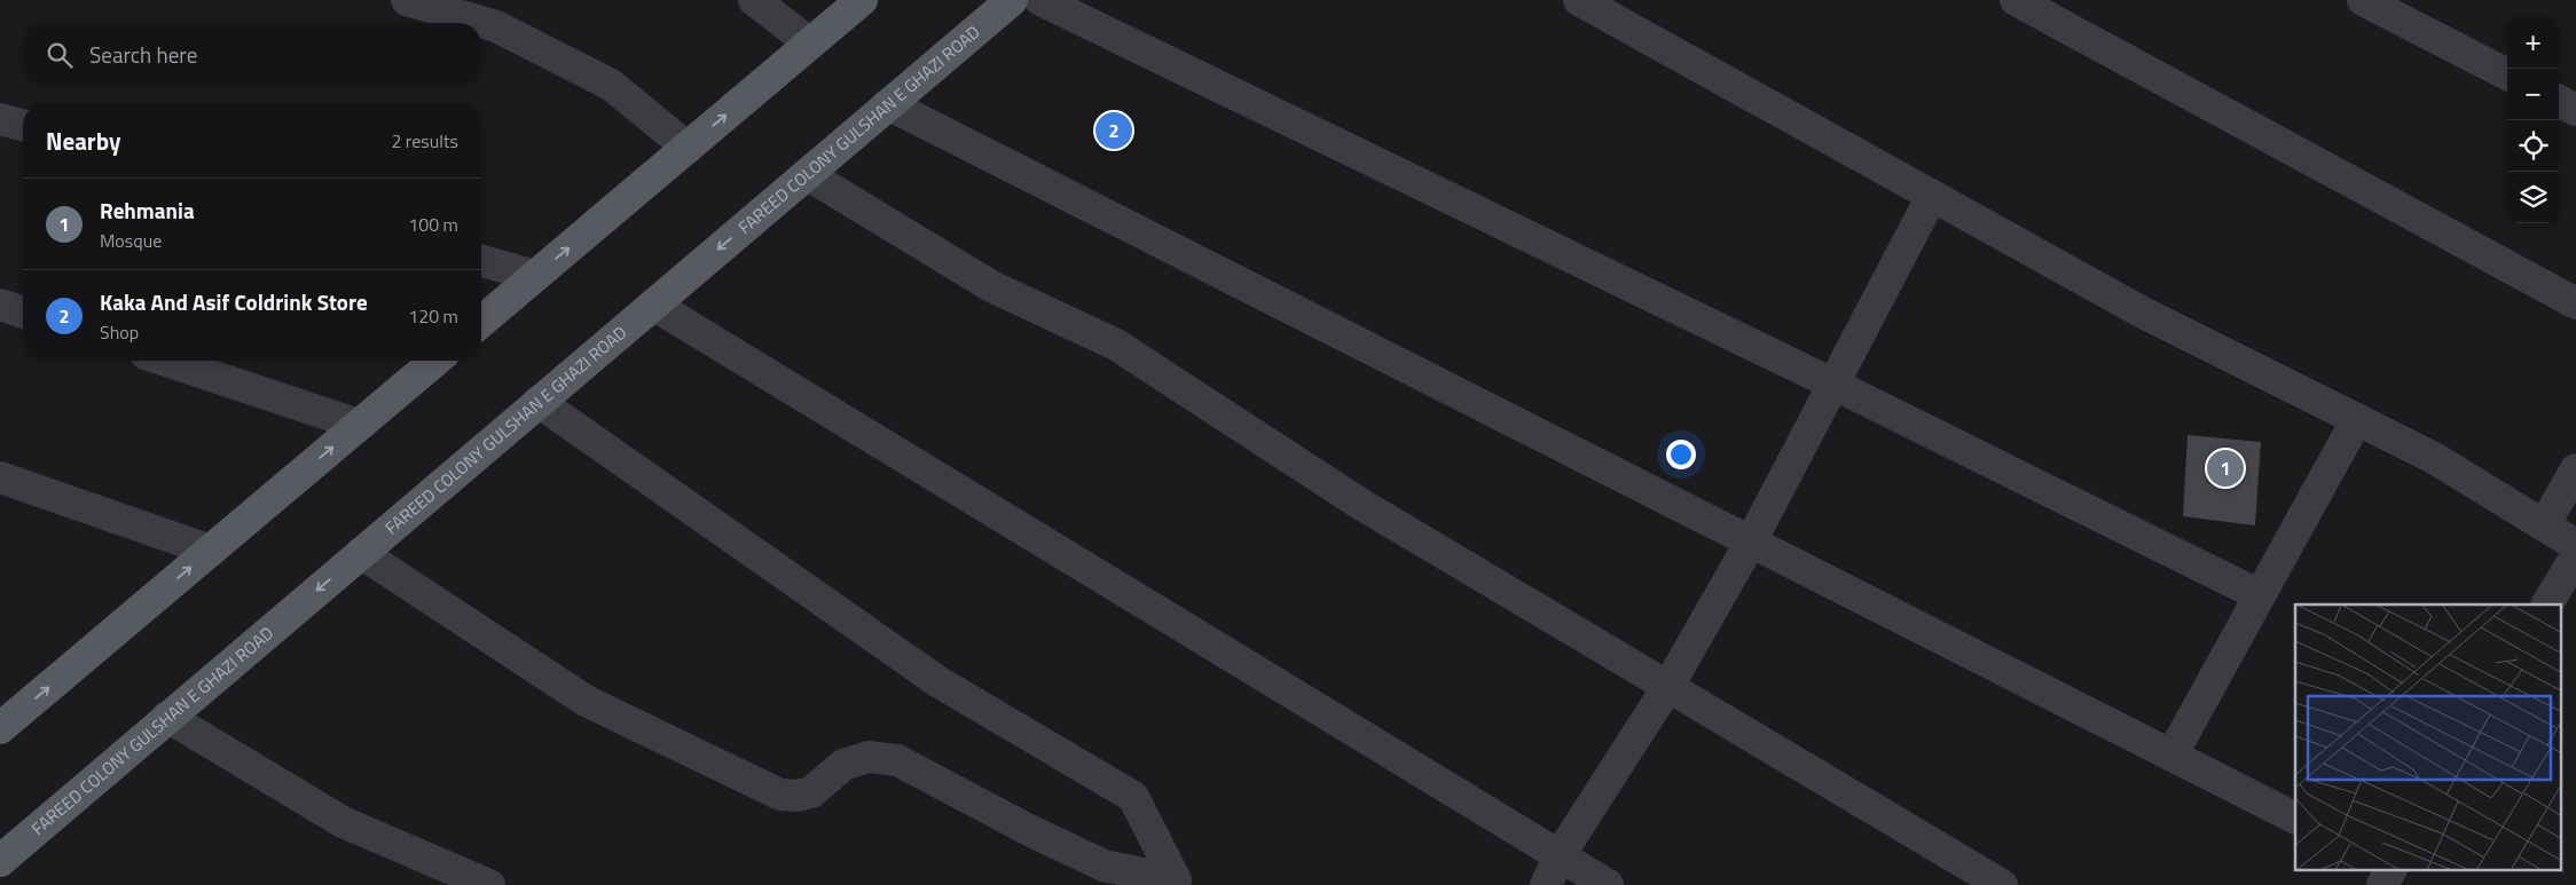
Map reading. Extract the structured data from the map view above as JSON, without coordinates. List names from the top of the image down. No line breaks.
{"streets":{"main road":["FAREED COLONY GULSHAN E GHAZI ROAD"]},"page":{"map_buttons":["+","−"],"search":"Search here","heading":["Nearby","2 results"],"pins":["2","1"],"list":[{"mark":"1","name":"Rehmania","note":"Mosque","value":"100 m"},{"mark":"2","name":"Kaka And Asif Coldrink Store","note":"Shop","value":"120 m"}]}}
